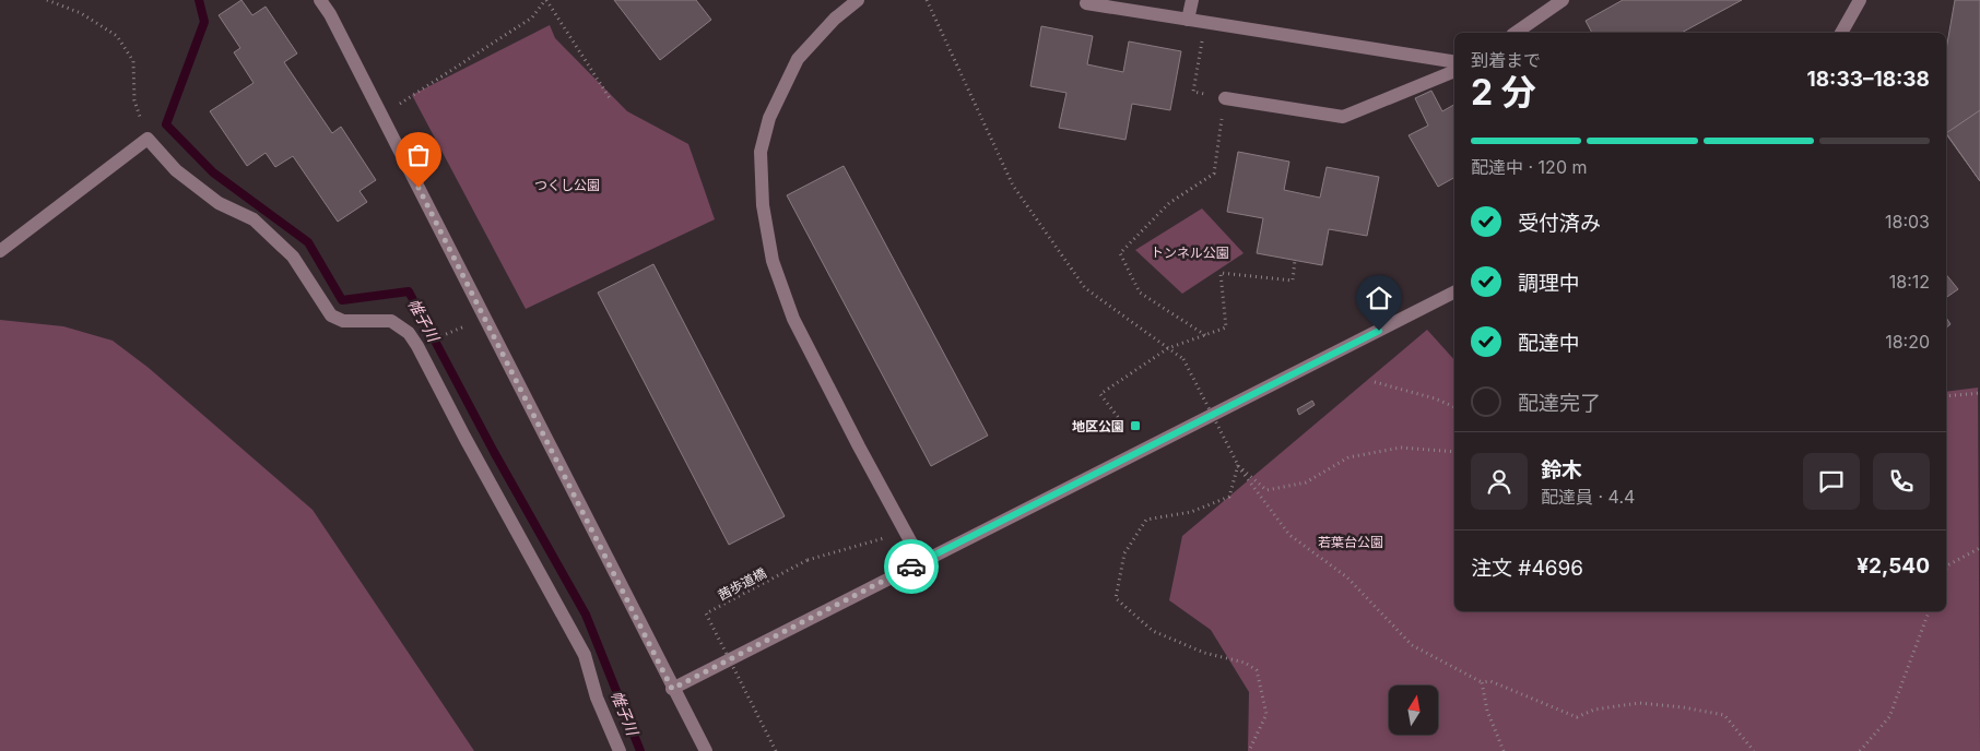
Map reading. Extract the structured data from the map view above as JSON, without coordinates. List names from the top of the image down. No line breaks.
{"streets":{"path":["茜歩道橋"]},"water":["帷子川"],"parks":["つくし公園","トンネル公園","若葉台公園"],"places":{"transit":["地区公園"]},"north":"top","page":{"heading":["2 分","到着まで","18:33–18:38"],"panel":["鈴木","配達員 · 4.4","注文 #4696","¥2,540"],"bar":"配達中 · 120 m","list":[["受付済み","18:03"],["調理中","18:12"],["配達中","18:20"],"配達完了"]}}
